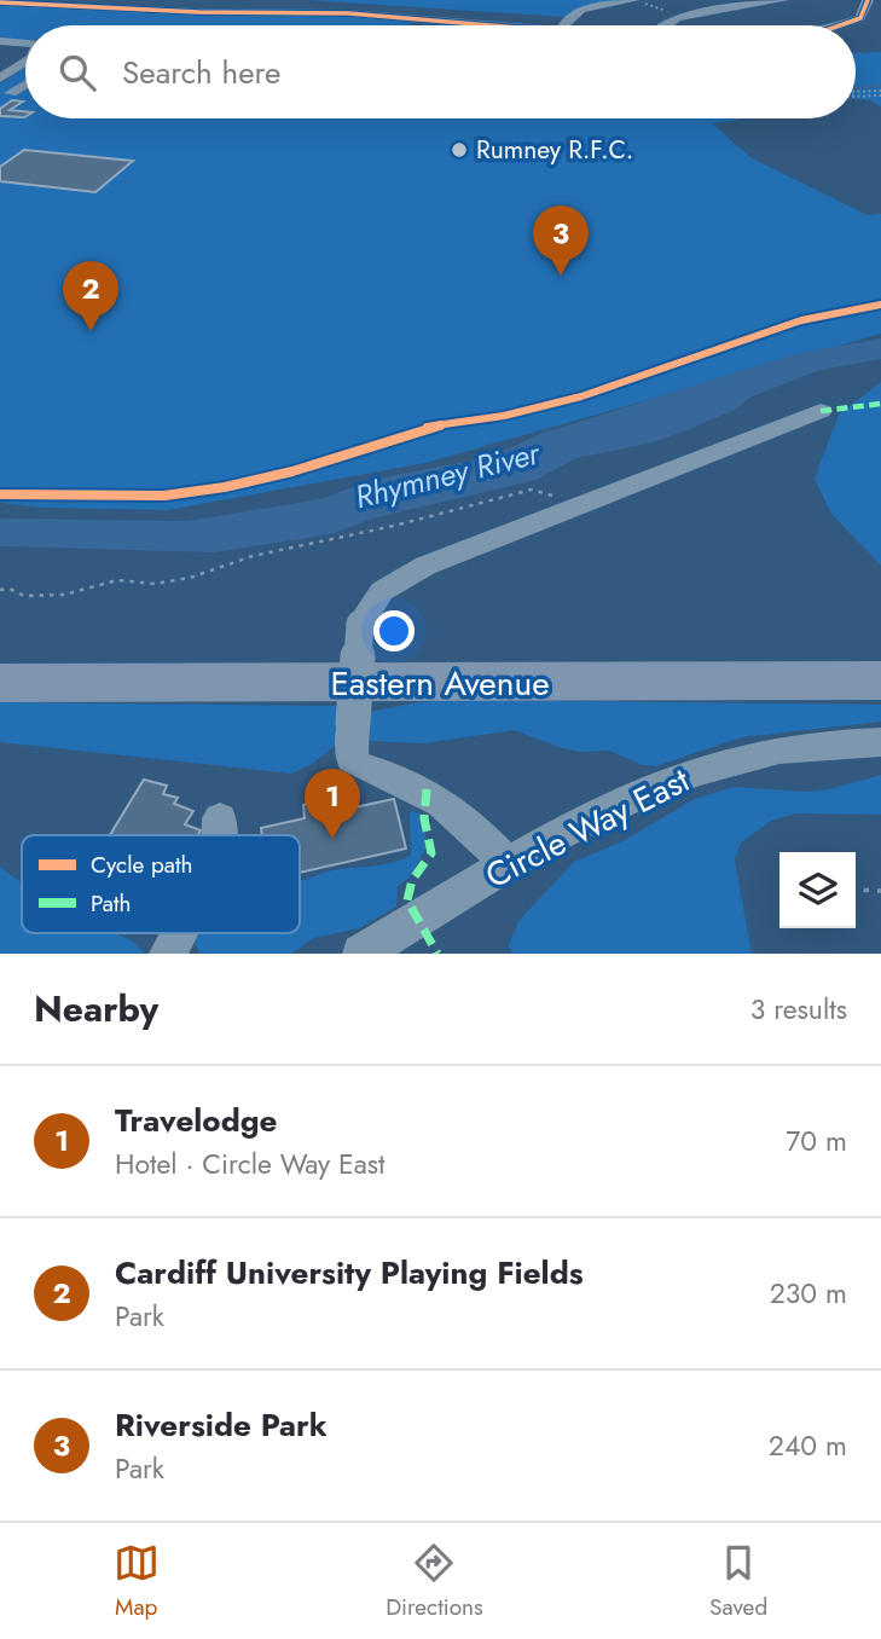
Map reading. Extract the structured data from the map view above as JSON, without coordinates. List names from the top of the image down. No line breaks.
{"streets":{"highway":["Eastern Avenue"],"street":["Circle Way East"]},"water":["Rhymney River"],"places":["Rumney R.F.C."],"legend":["Cycle path","Path"],"page":{"search":"Search here","pins":["3","2","1"],"heading":["Nearby","3 results"],"list":[{"mark":"1","name":"Travelodge","note":"Hotel · Circle Way East","value":"70 m"},{"mark":"2","name":"Cardiff University Playing Fields","note":"Park","value":"230 m"},{"mark":"3","name":"Riverside Park","note":"Park","value":"240 m"}],"nav":["Map","Directions","Saved"]}}
